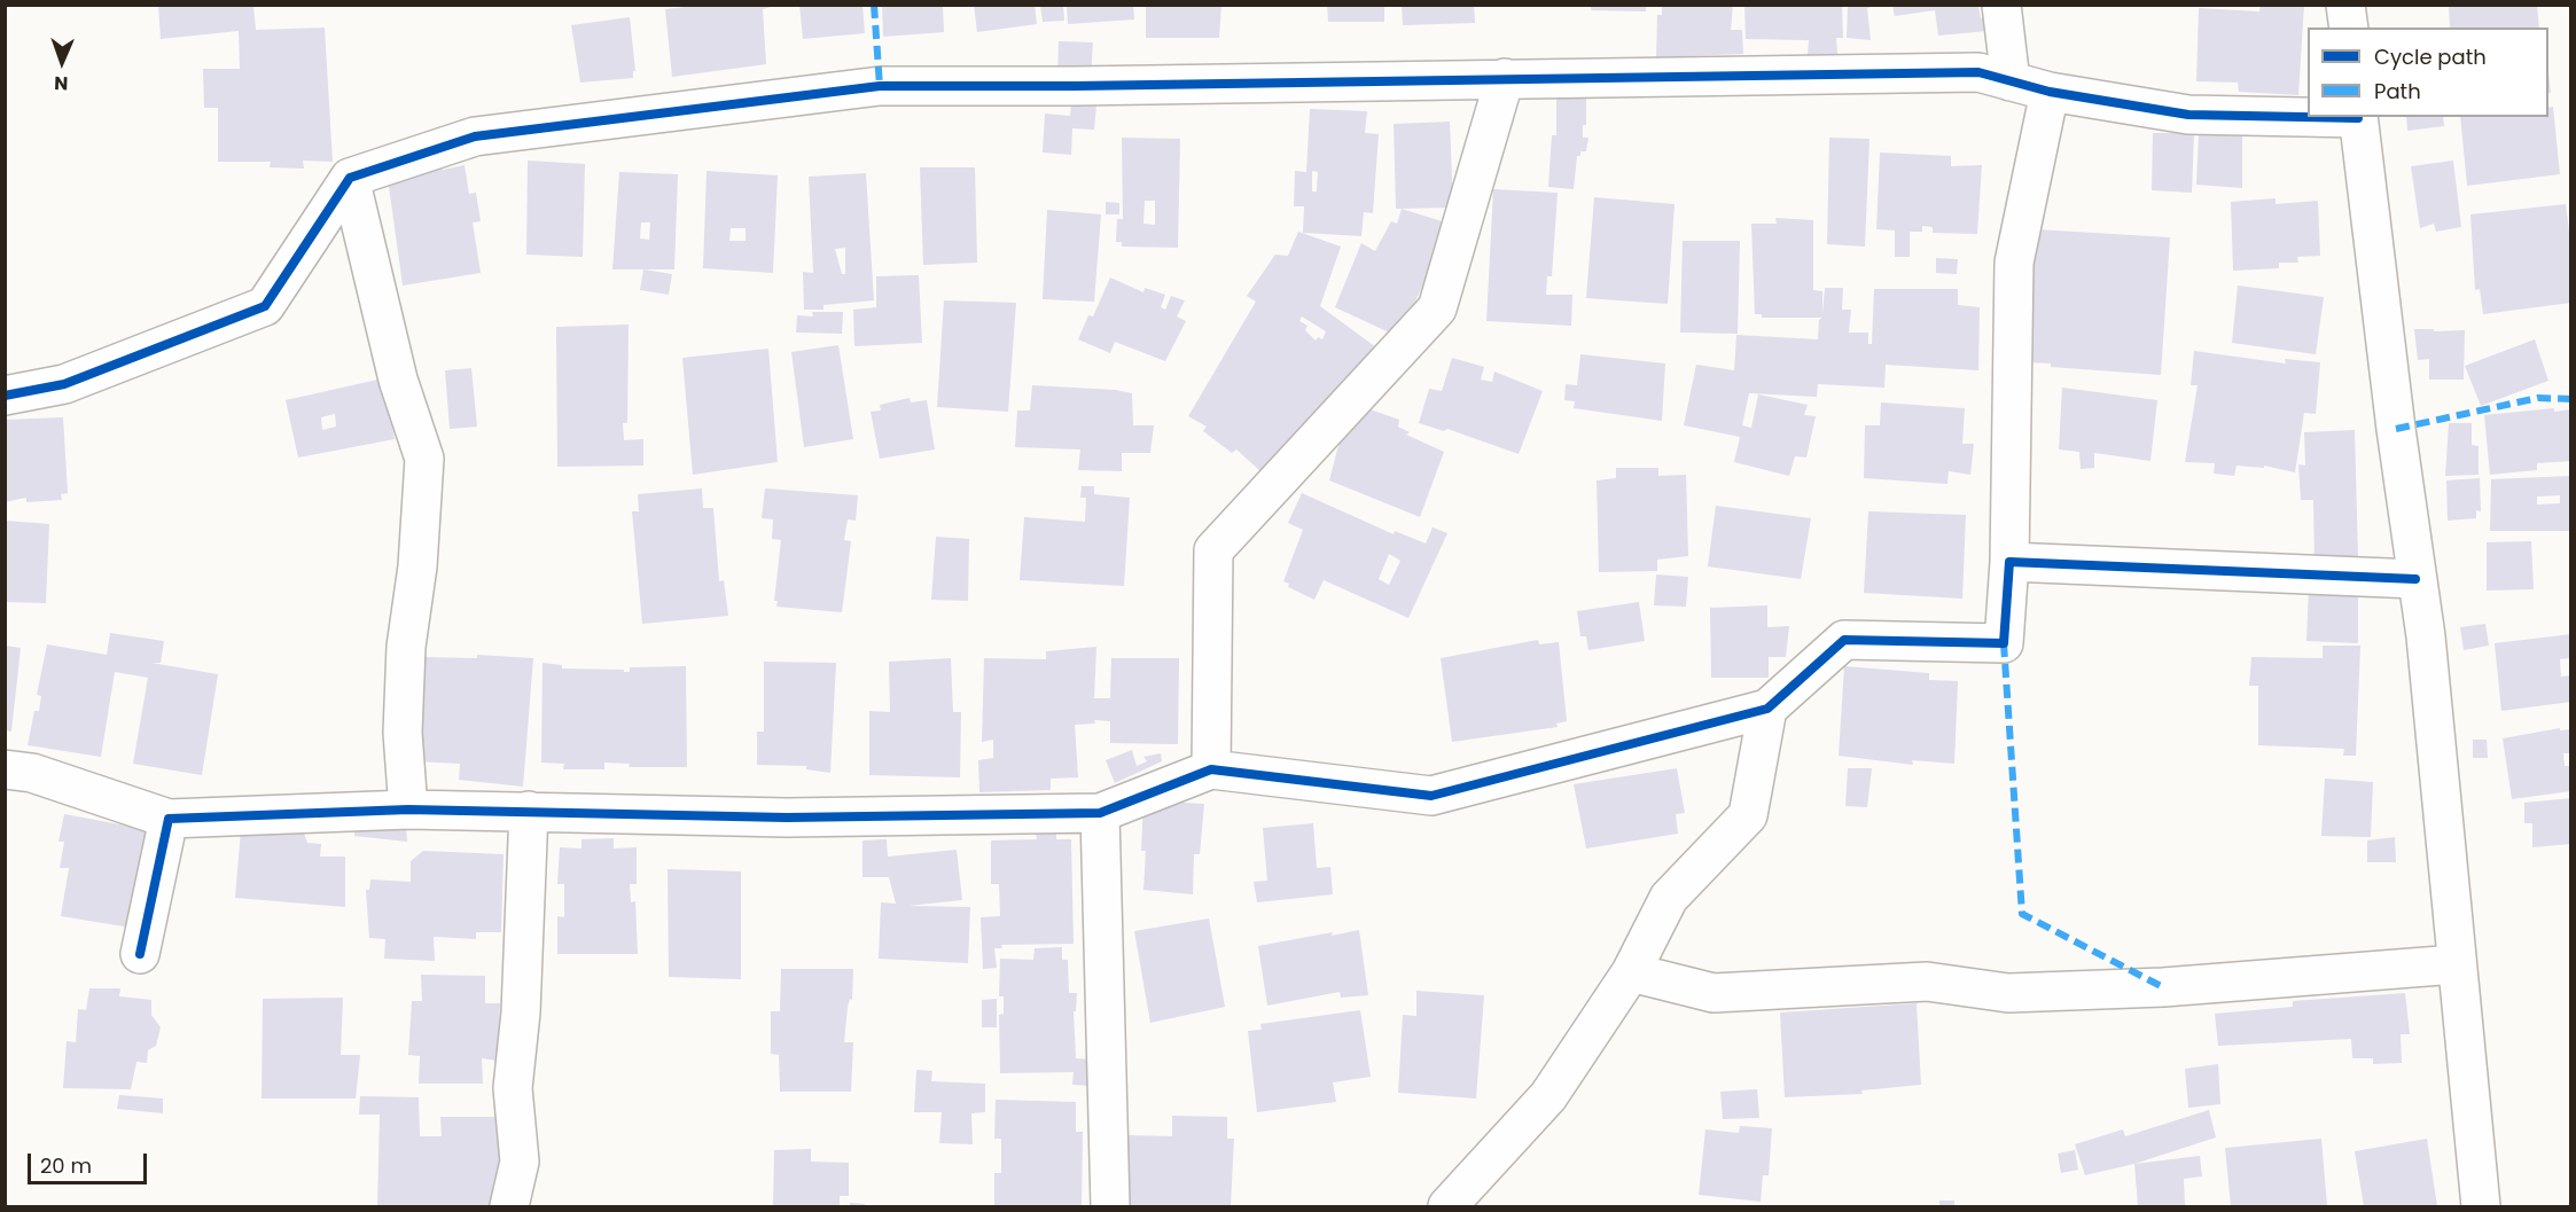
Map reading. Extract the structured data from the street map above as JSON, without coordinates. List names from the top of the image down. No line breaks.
{"legend":["Cycle path","Path"],"scale_bar":"20 m","north":"bottom"}
